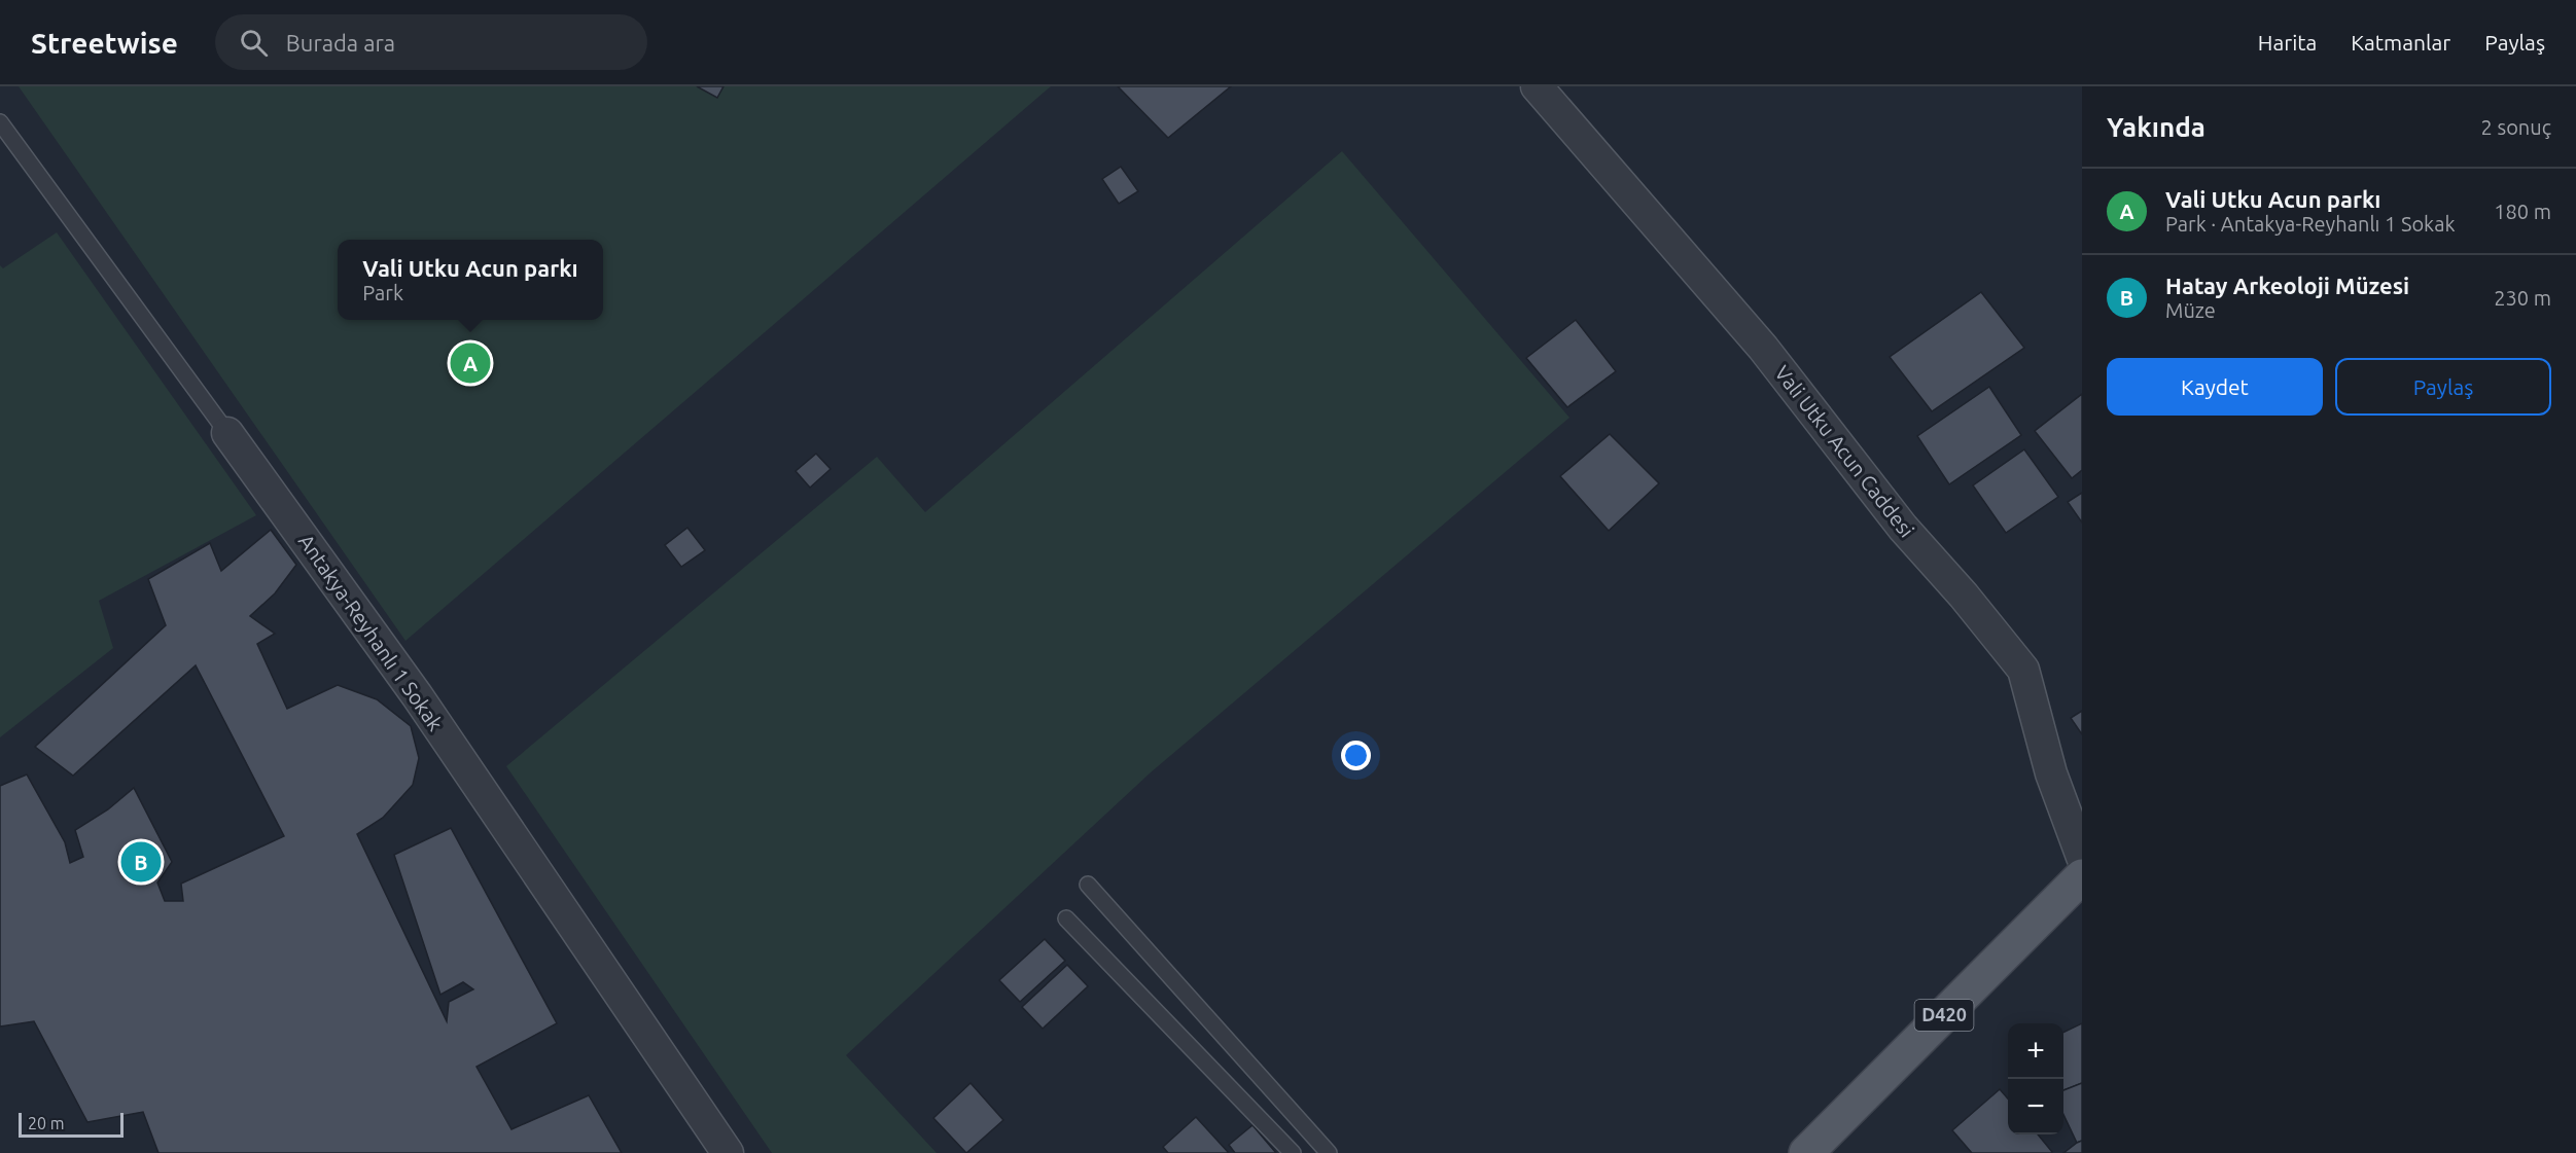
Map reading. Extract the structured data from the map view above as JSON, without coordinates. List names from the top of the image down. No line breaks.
{"streets":{"main road":["D420"],"street":["Vali Utku Acun Caddesi","Antakya-Reyhanlı 1 Sokak"]},"scale_bar":"20 m","page":{"header":"Streetwise","search":"Burada ara","nav":["Harita","Katmanlar","Paylaş"],"heading":["Yakında","2 sonuç"],"list":[{"mark":"A","name":"Vali Utku Acun parkı","note":"Park · Antakya-Reyhanlı 1 Sokak","value":"180 m"},{"mark":"B","name":"Hatay Arkeoloji Müzesi","note":"Müze","value":"230 m"}],"popup":["Vali Utku Acun parkı","Park"],"buttons":["Kaydet","Paylaş"],"pins":["A","B"],"map_buttons":["+","−"],"scale":"20 m"}}
